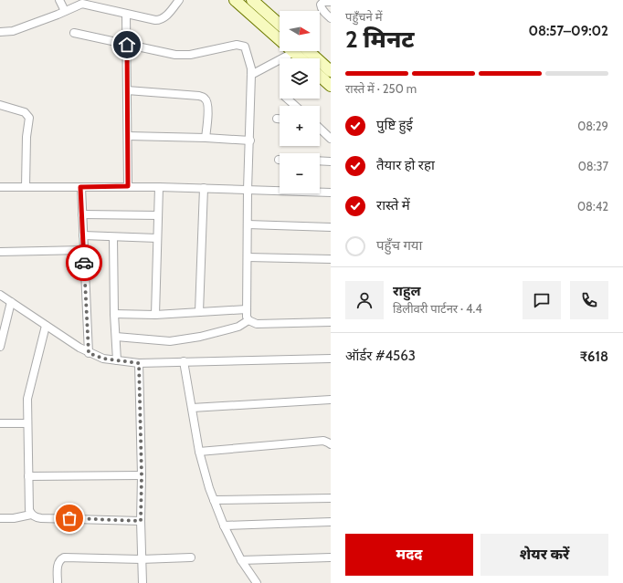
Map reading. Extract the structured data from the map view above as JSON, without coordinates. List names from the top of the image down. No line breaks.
{"north":"right","page":{"heading":["2 मिनट","पहुँचने में","08:57–09:02"],"panel":["राहुल","डिलीवरी पार्टनर · 4.4","ऑर्डर #4563","₹618"],"map_buttons":["+","−"],"bar":"रास्ते में · 250 m","list":[["पुष्टि हुई","08:29"],["तैयार हो रहा","08:37"],["रास्ते में","08:42"],"पहुँच गया"],"buttons":["मदद","शेयर करें"]}}
